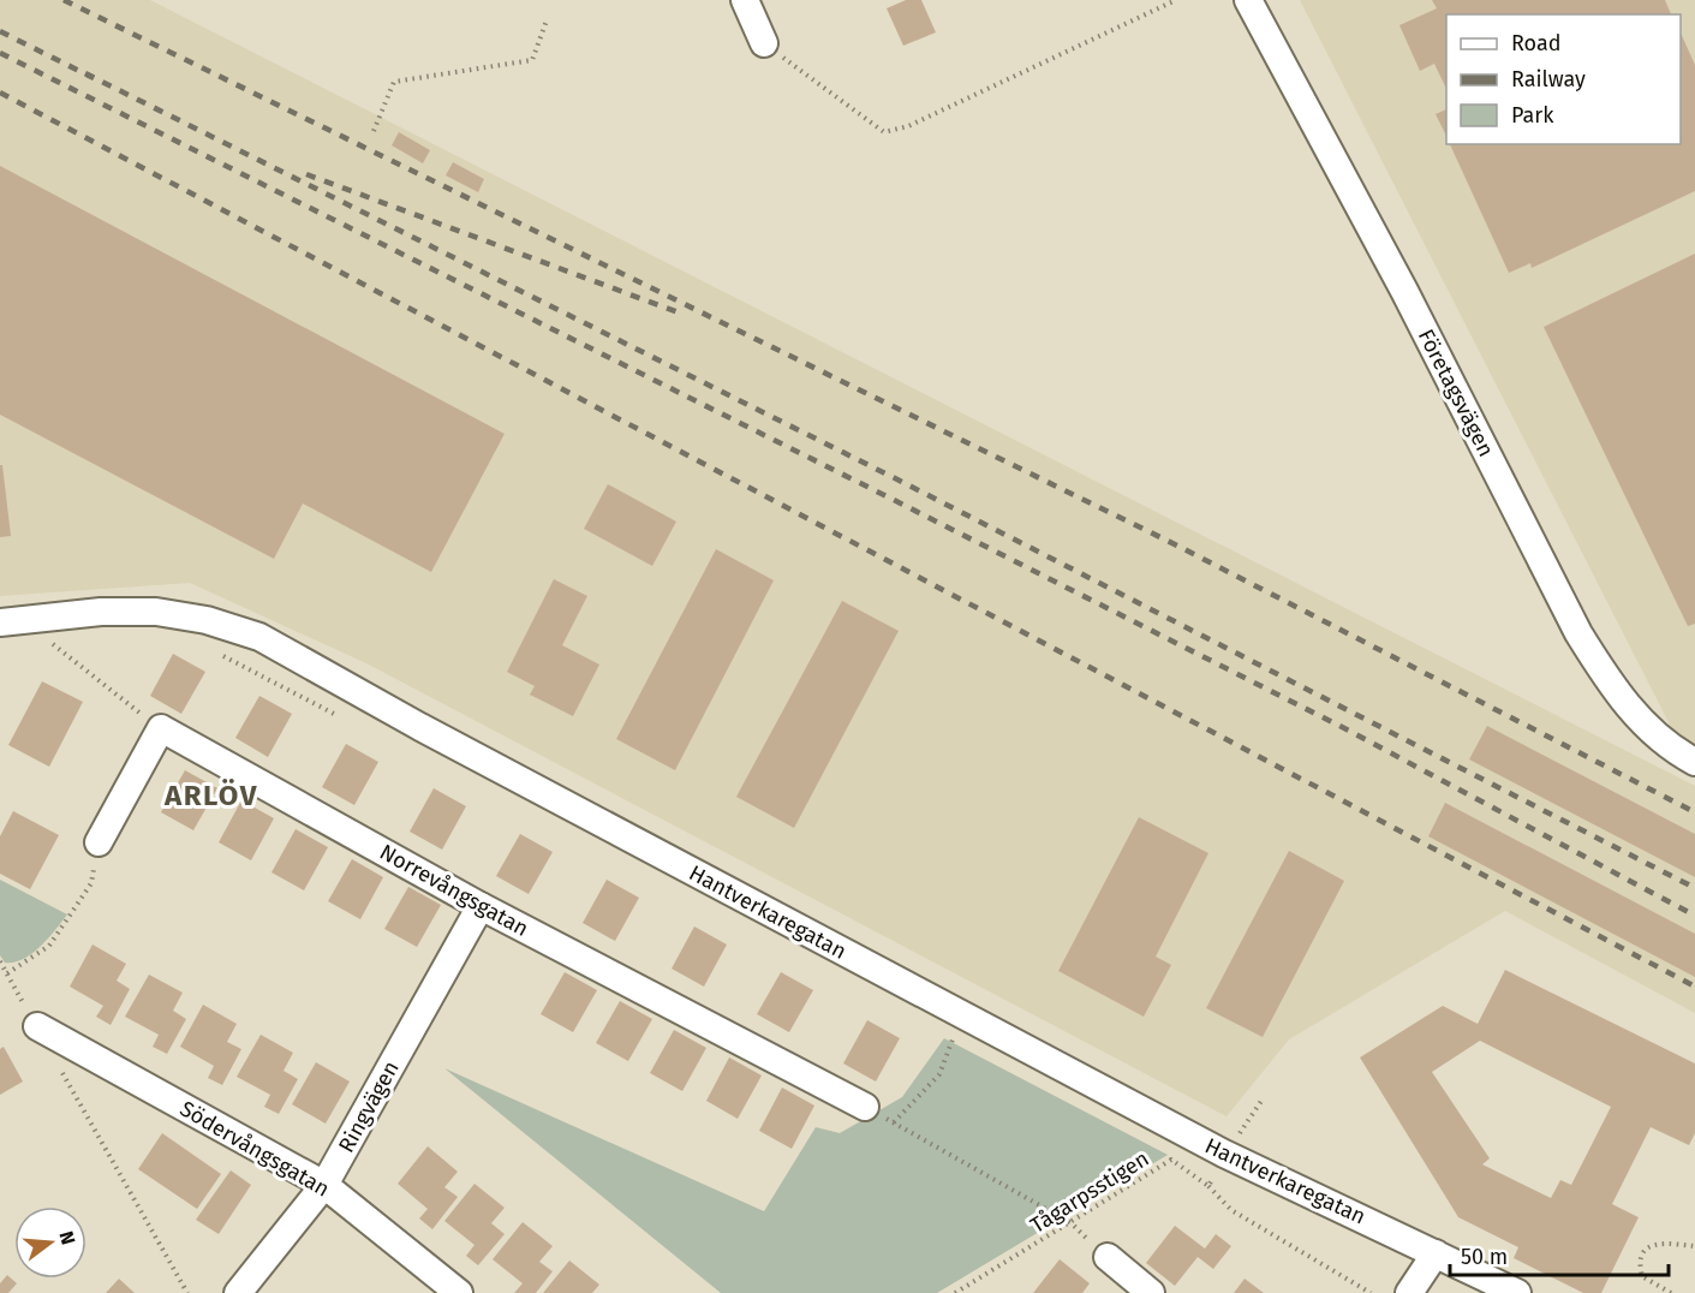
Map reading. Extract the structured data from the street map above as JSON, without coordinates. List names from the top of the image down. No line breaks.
{"streets":{"street":["Företagsvägen","Norrevångsgatan","Hantverkaregatan","Ringvägen","Södervångsgatan"],"path":["Tågarpsstigen"]},"crossings":[["Norrevångsgatan","Ringvägen"],["Ringvägen","Södervångsgatan"]],"districts":["ARLÖV"],"legend":["Road","Railway","Park"],"scale_bar":"50 m","north":"right"}
